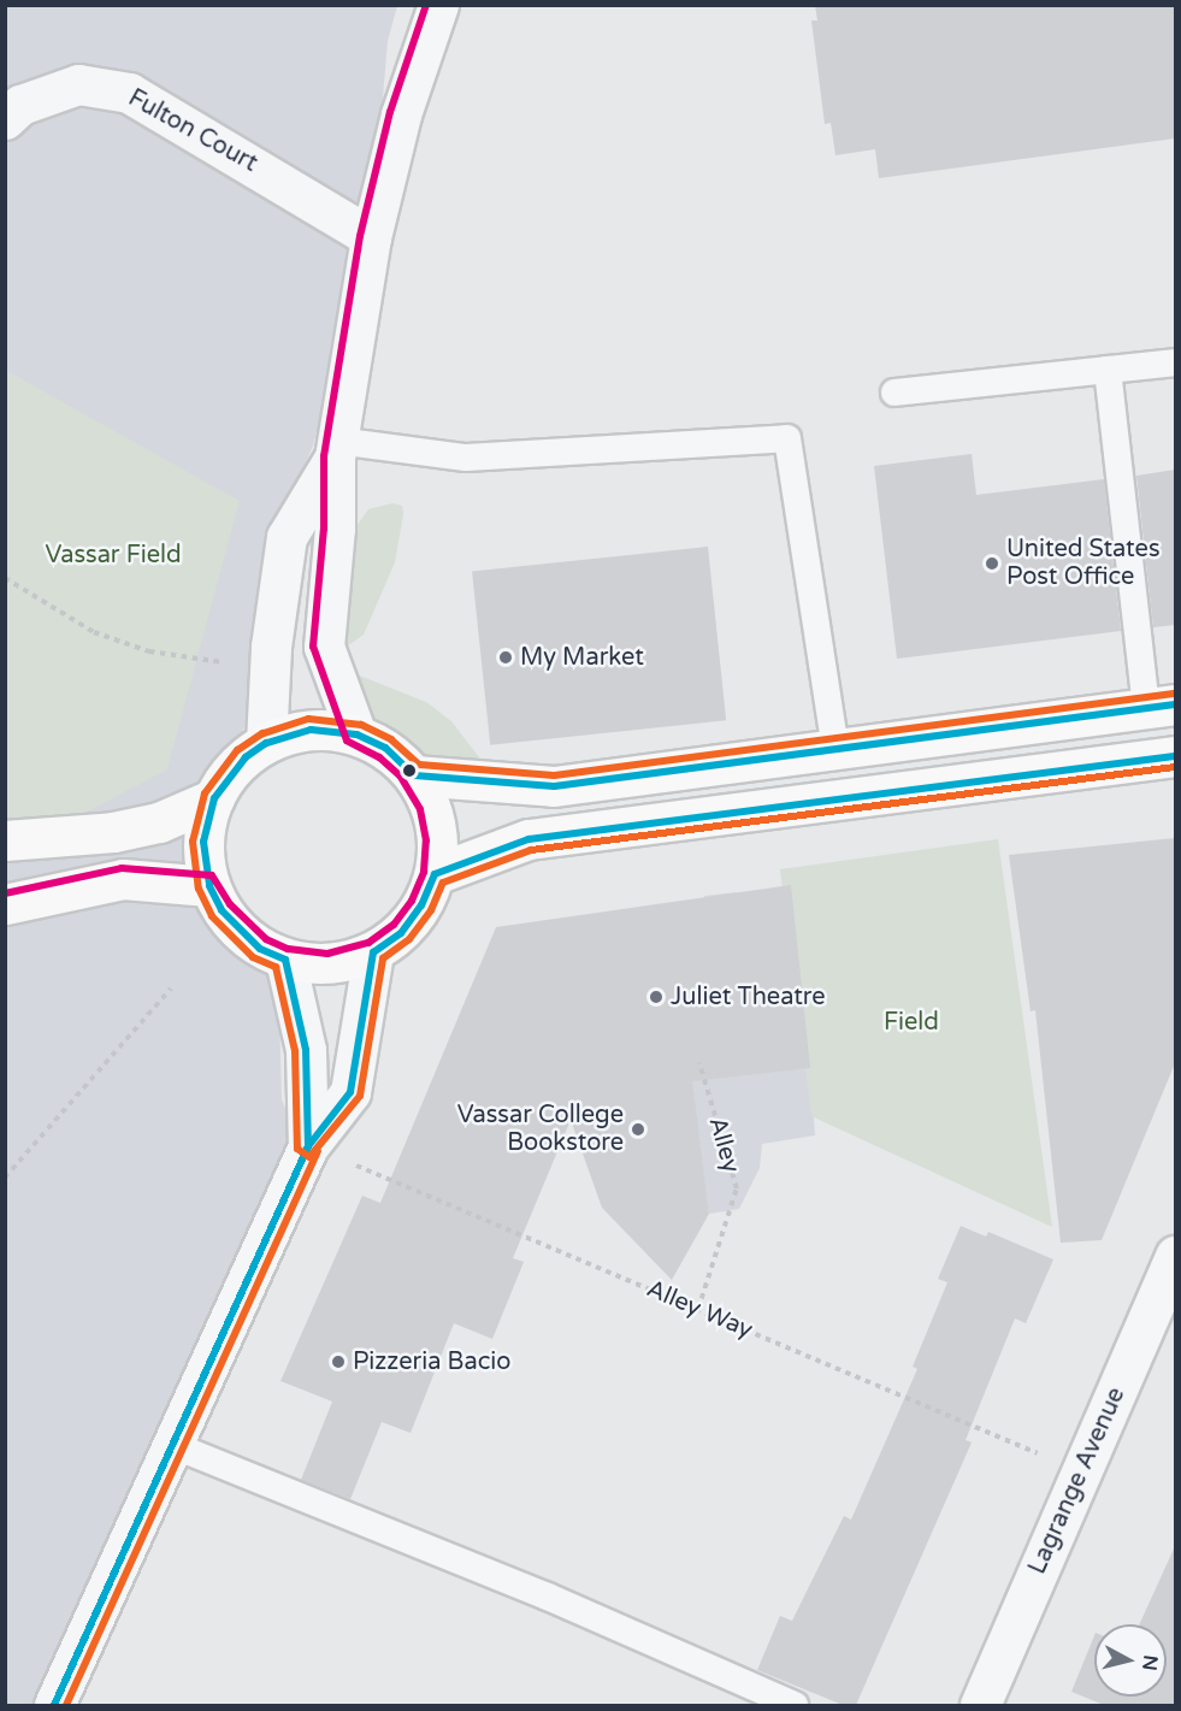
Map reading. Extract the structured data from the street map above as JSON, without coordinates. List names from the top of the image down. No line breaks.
{"streets":{"street":["Fulton Court","Lagrange Avenue"],"path":["Alley","Alley Way"]},"crossings":[["Alley","Alley Way"]],"parks":["Vassar Field","Field"],"places":["United States Post Office","My Market","Juliet Theatre","Vassar College Bookstore","Pizzeria Bacio"],"north":"right"}
